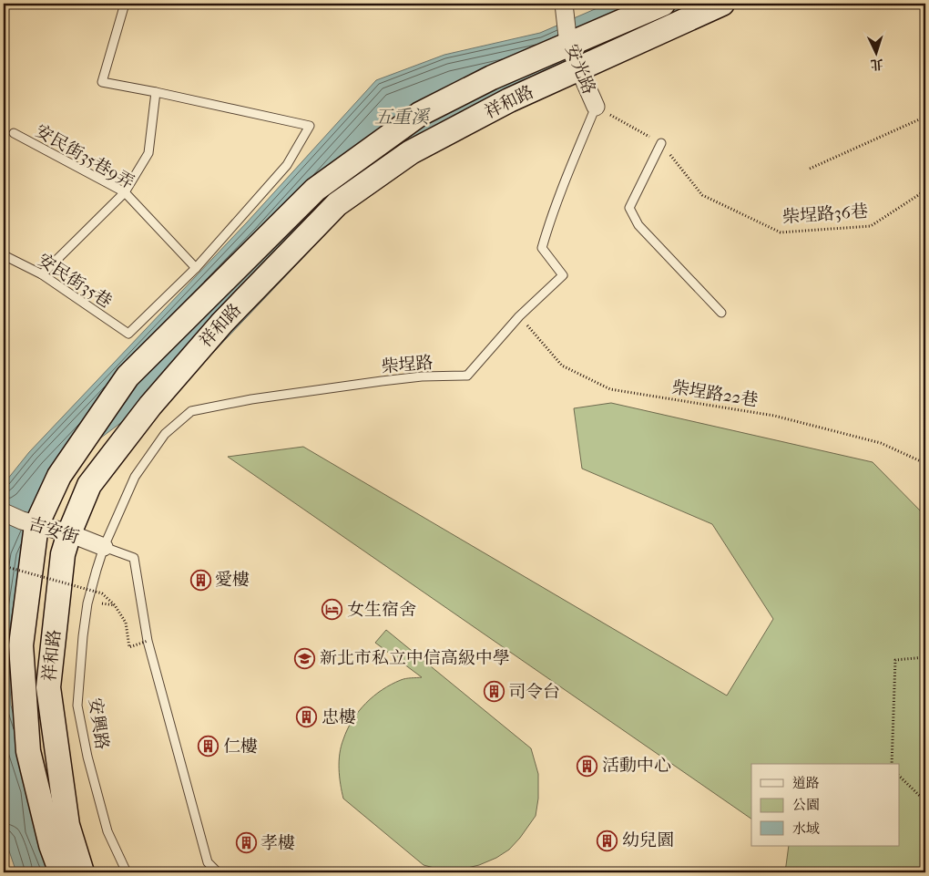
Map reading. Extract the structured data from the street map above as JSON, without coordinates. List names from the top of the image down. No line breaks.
{"streets":{"main road":["祥和路"],"street":["安光路","吉安街"],"lane":["安民街35巷9弄","安民街35巷","柴埕路","安興路"],"path":["柴埕路36巷","柴埕路22巷"]},"crossings":[["安光路","祥和路"],["安光路","柴埕路36巷"],["安光路","柴埕路"],["祥和路","吉安街"],["安民街35巷9弄","安民街35巷"],["柴埕路36巷","柴埕路"],["柴埕路","柴埕路22巷"],["柴埕路","吉安街"],["柴埕路","安興路"],["吉安街","安興路"]],"water":["五重溪"],"places":{"building":["愛樓","司令台","忠樓","仁樓","活動中心","幼兒園","孝樓"],"hotel":["女生宿舍"],"school or university":["新北市私立中信高級中學"]},"legend":["道路","公園","水域"],"north":"bottom"}
